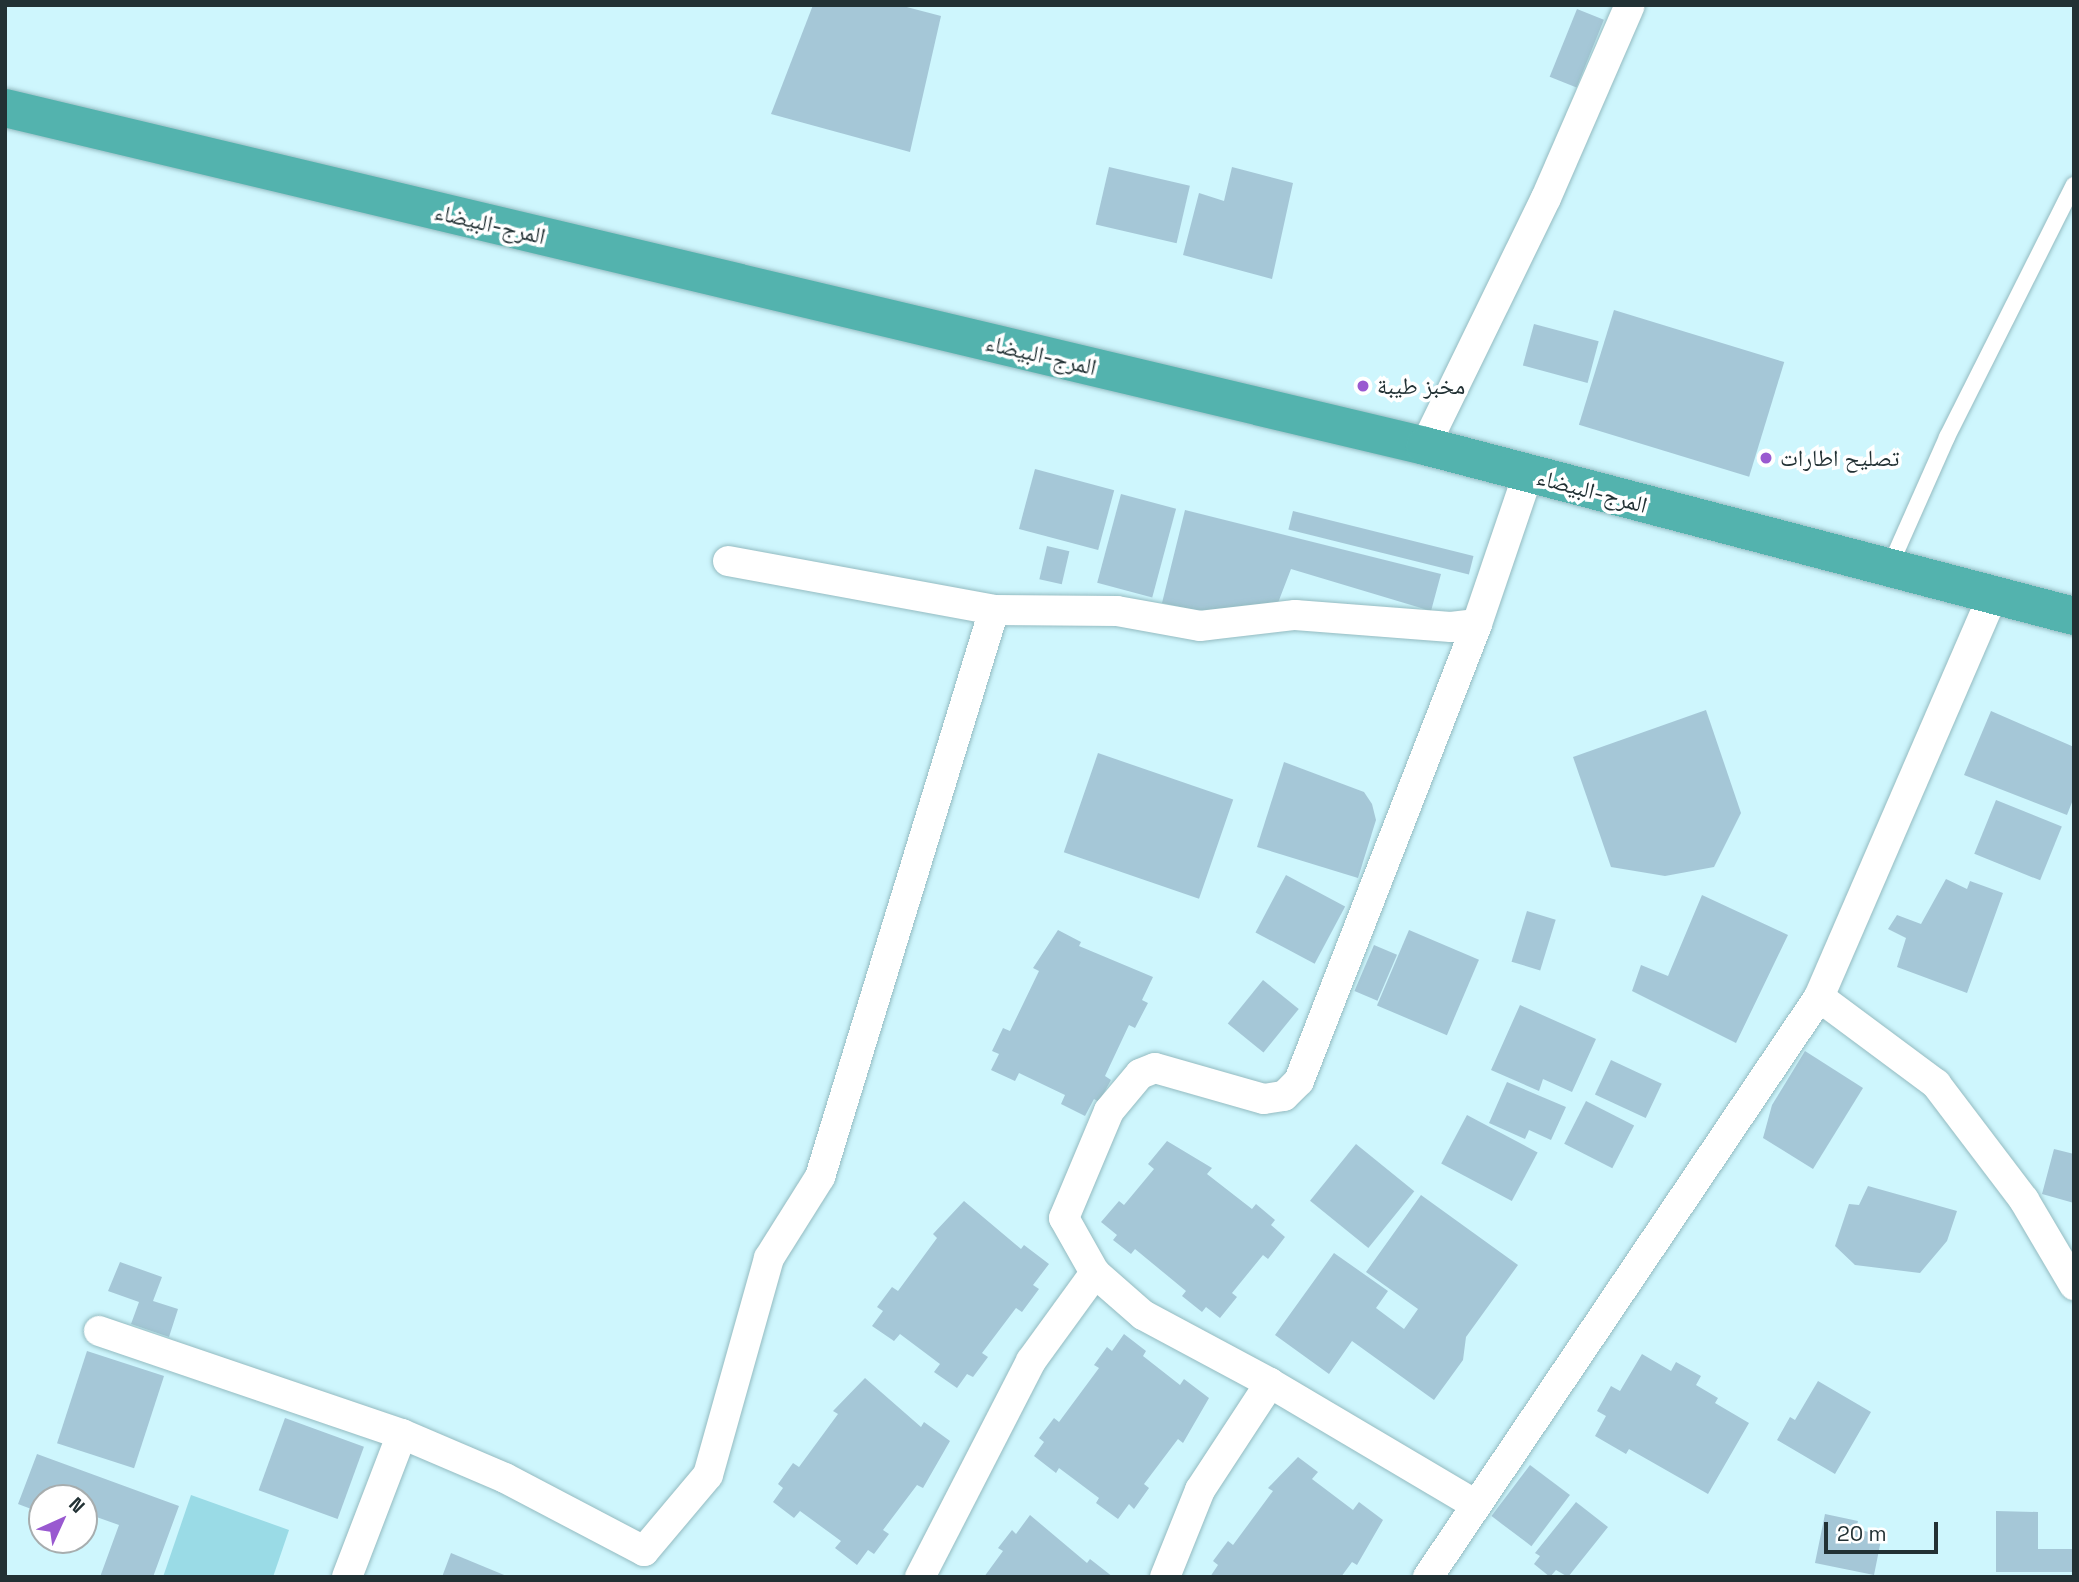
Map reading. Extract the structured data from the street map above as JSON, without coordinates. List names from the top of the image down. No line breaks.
{"streets":{"highway":["المرج-البيضاء"]},"places":["مخبز طيبة","تصليح اطارات"],"scale_bar":"20 m","north":"top right"}
